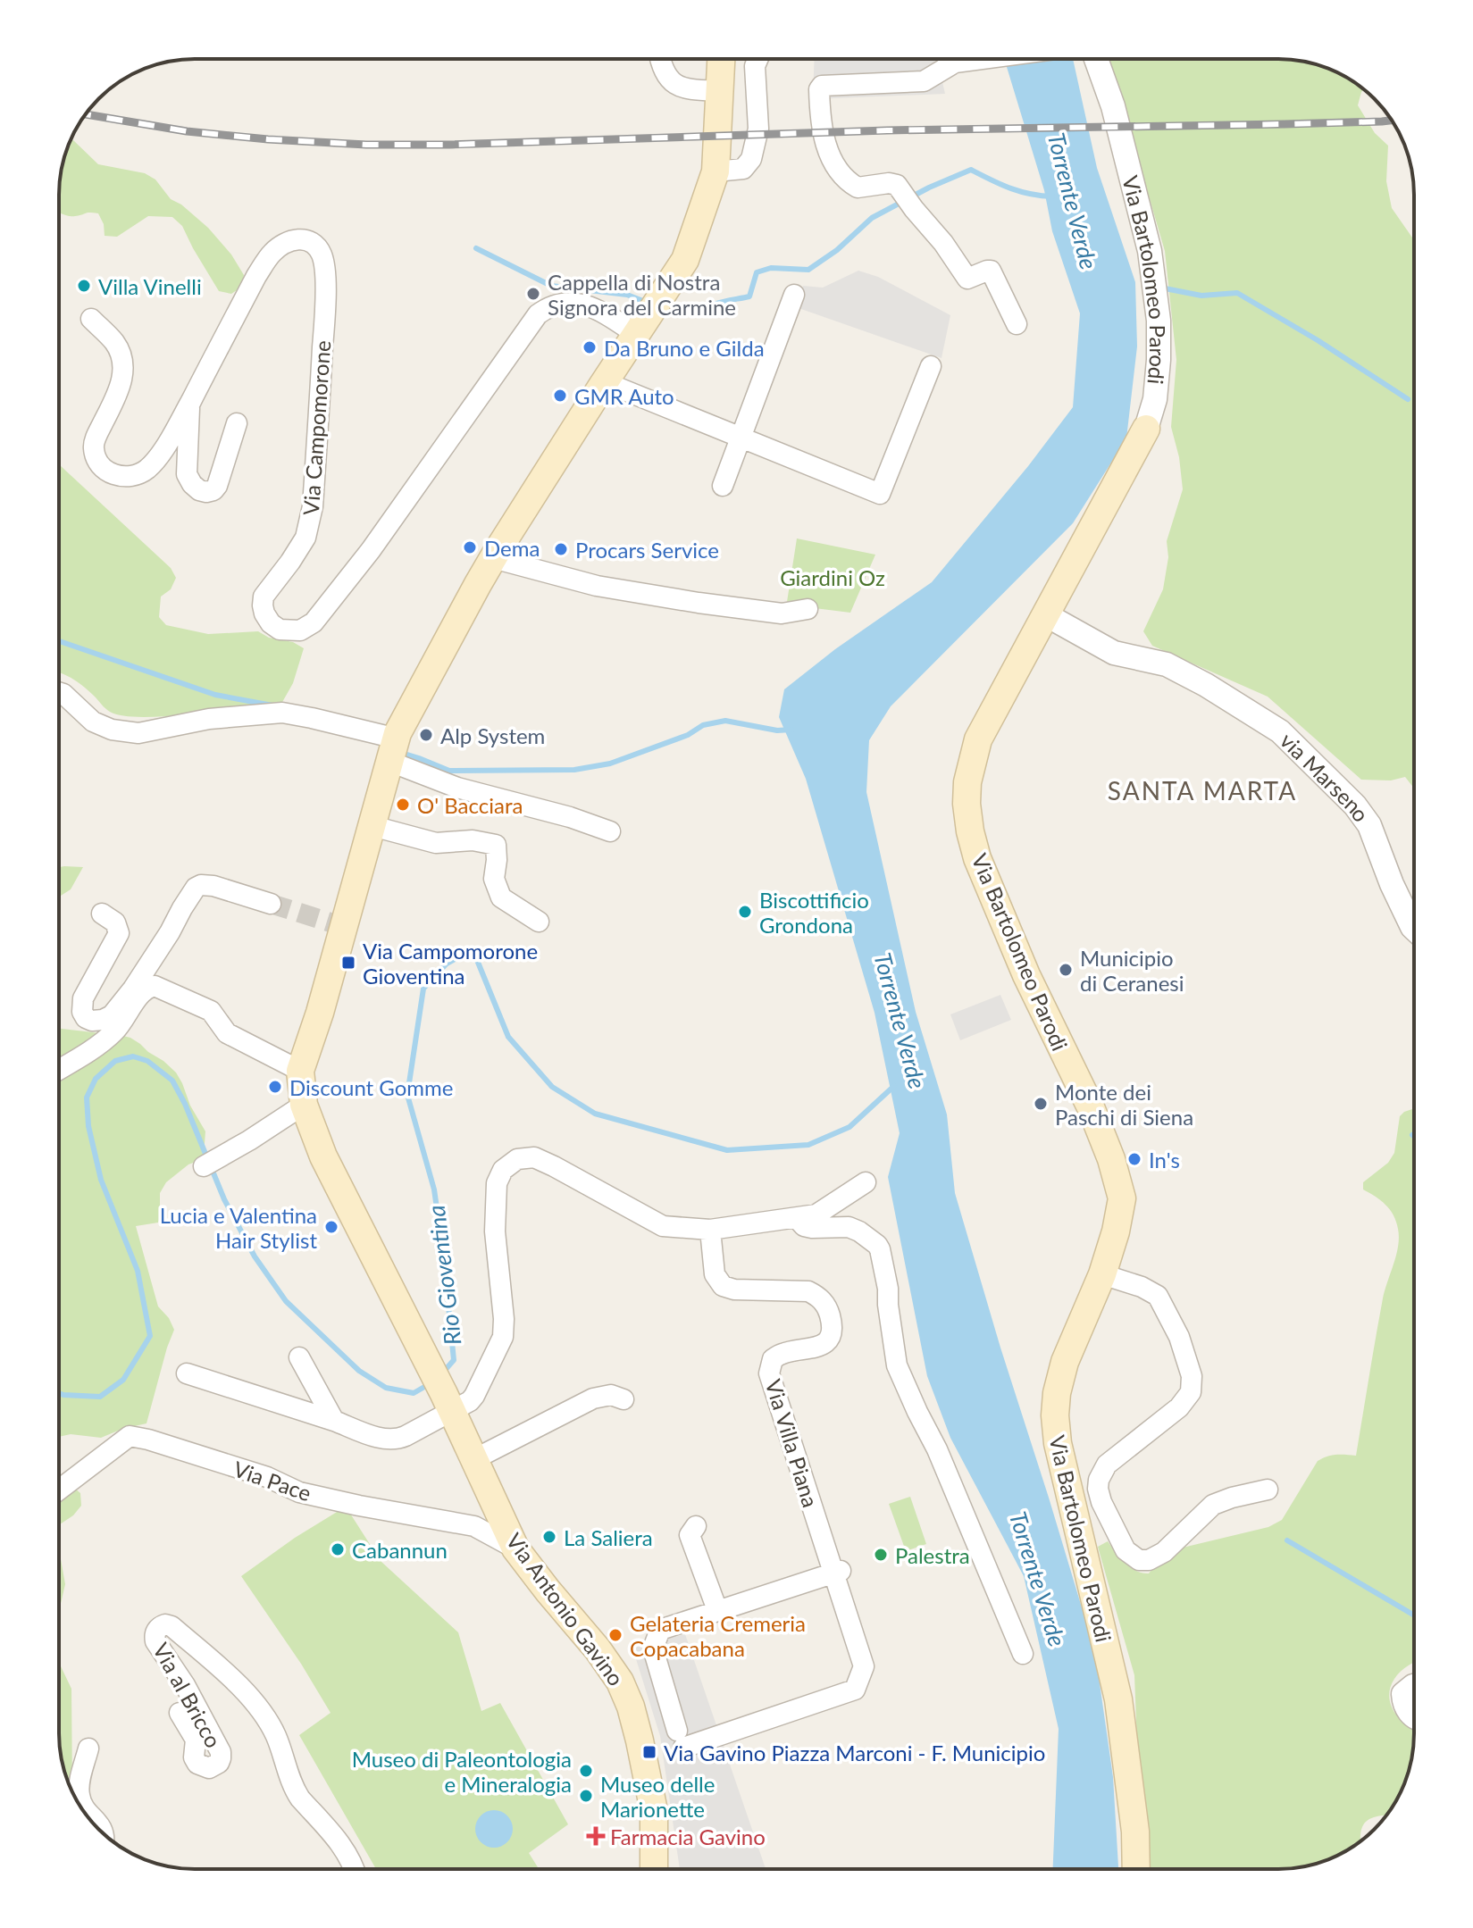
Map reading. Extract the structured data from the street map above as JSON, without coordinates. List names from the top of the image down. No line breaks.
{"streets":{"main road":["Via Bartolomeo Parodi","Via Antonio Gavino"],"street":["Via Campomorone","via Marseno","Via Villa Piana","Via Pace","Via al Bricco"]},"crossings":[["Via Bartolomeo Parodi","via Marseno"],["Via Pace","Via Antonio Gavino"]],"districts":["SANTA MARTA"],"water":["Torrente Verde","Rio Gioventina"],"parks":["Giardini Oz"],"places":{"other":["Villa Vinelli","Cappella di Nostra Signora del Carmine","Da Bruno e Gilda","GMR Auto","Dema","Procars Service","Alp System","O' Bacciara","Biscottificio Grondona","Municipio di Ceranesi","Discount Gomme","Monte dei Paschi di Siena","In's","Lucia e Valentina Hair Stylist","La Saliera","Cabannun","Palestra","Gelateria Cremeria Copacabana","Museo di Paleontologia e Mineralogia","Museo delle Marionette"],"transit":["Via Campomorone Gioventina","Via Gavino Piazza Marconi - F. Municipio"],"health":["Farmacia Gavino"]}}
